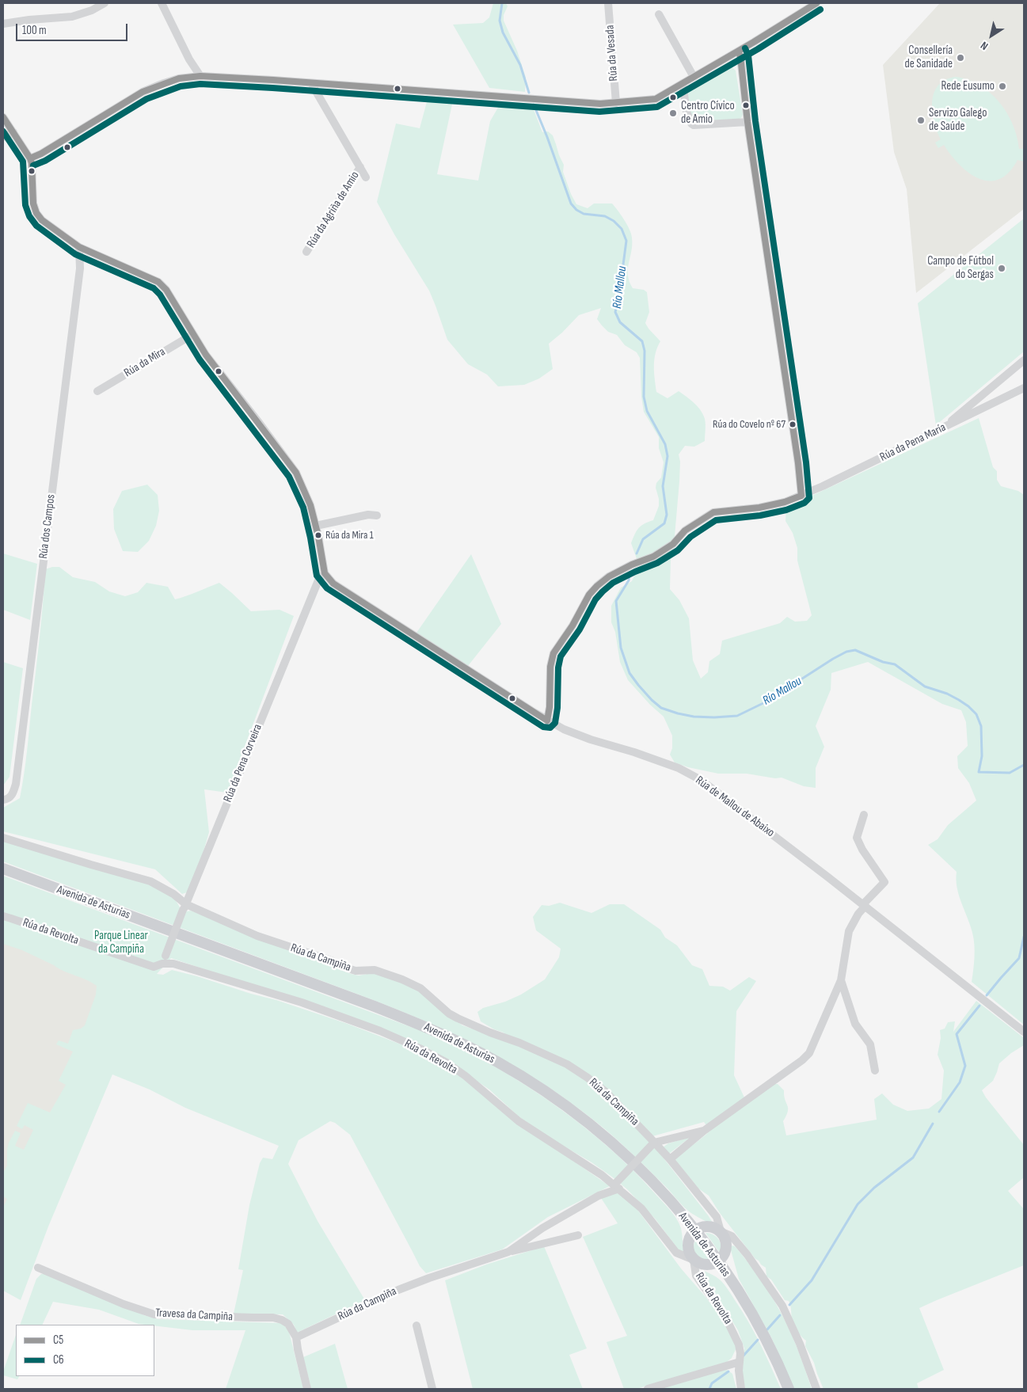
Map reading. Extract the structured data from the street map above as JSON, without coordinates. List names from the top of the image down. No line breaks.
{"streets":{"main road":["Avenida de Asturias"],"street":["Rúa da Vesada","Rúa da Agriña de Amio","Rúa da Mira","Rúa da Pena María","Rúa dos Campos","Rúa da Pena Corveira","Rúa de Mallou de Abaixo","Rúa da Revolta","Rúa da Campiña","Travesa da Campiña"]},"crossings":[["Rúa da Pena María","Rúa de Mallou de Abaixo"],["Rúa da Pena Corveira","Rúa da Revolta"],["Rúa da Pena Corveira","Rúa da Campiña"],["Rúa da Revolta","Rúa da Campiña"],["Rúa da Campiña","Travesa da Campiña"]],"water":["Río Mallou"],"parks":["Parque Linear da Campiña"],"places":["Consellería de Sanidade","Rede Eusumo","Centro Cívico de Amio","Servizo Galego de Saúde","Campo de Fútbol do Sergas","Rúa do Covelo nº 67","Rúa da Mira 1"],"lines":["transit line C5","transit line C6"],"legend":["C5","C6"],"scale_bar":"100 m","north":"bottom left"}
